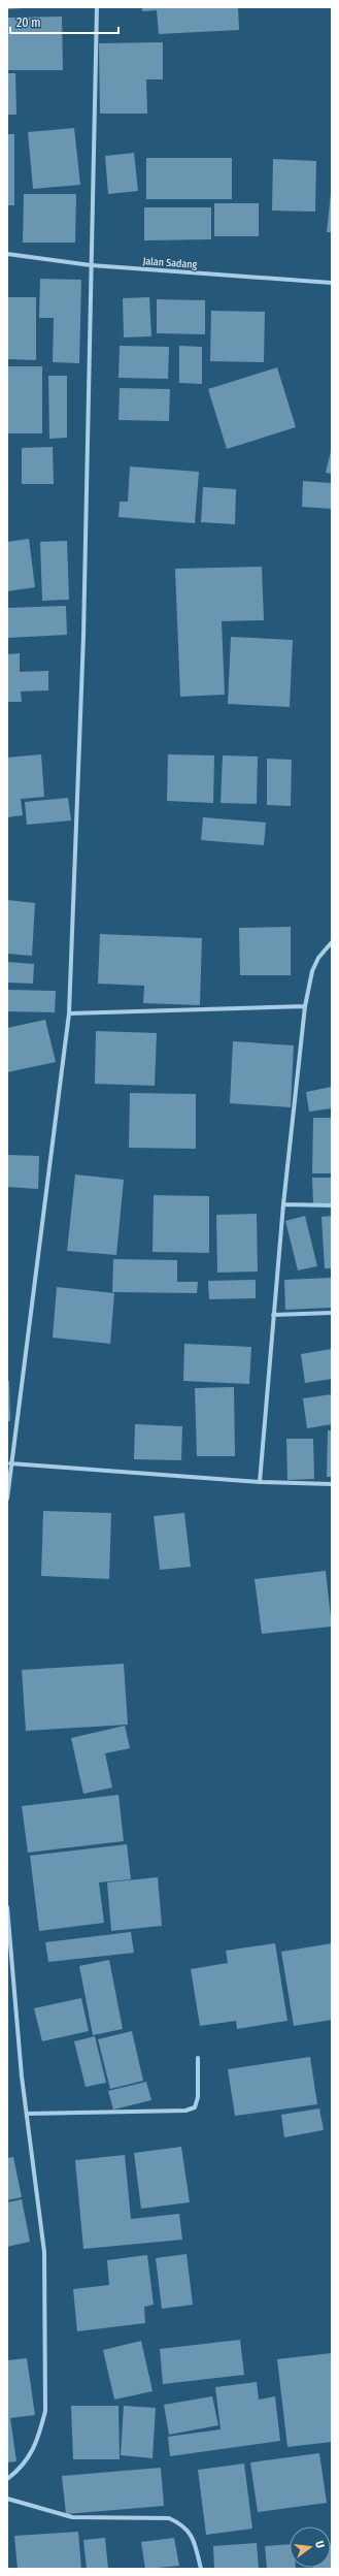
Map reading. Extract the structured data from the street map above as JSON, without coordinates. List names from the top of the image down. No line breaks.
{"streets":{"street":["Jalan Sadang"]},"scale_bar":"20 m","north":"right"}
